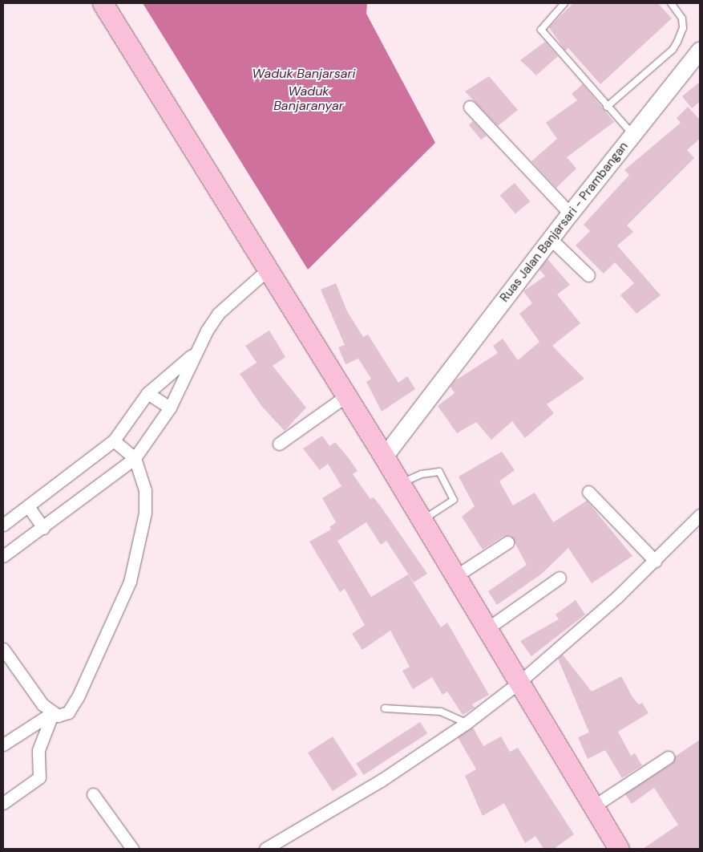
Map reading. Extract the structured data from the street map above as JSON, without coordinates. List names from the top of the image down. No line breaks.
{"streets":{"main road":["Ruas Jalan Banjarsari - Prambangan"]},"water":["Waduk Banjarsari","Waduk Banjaranyar"]}
